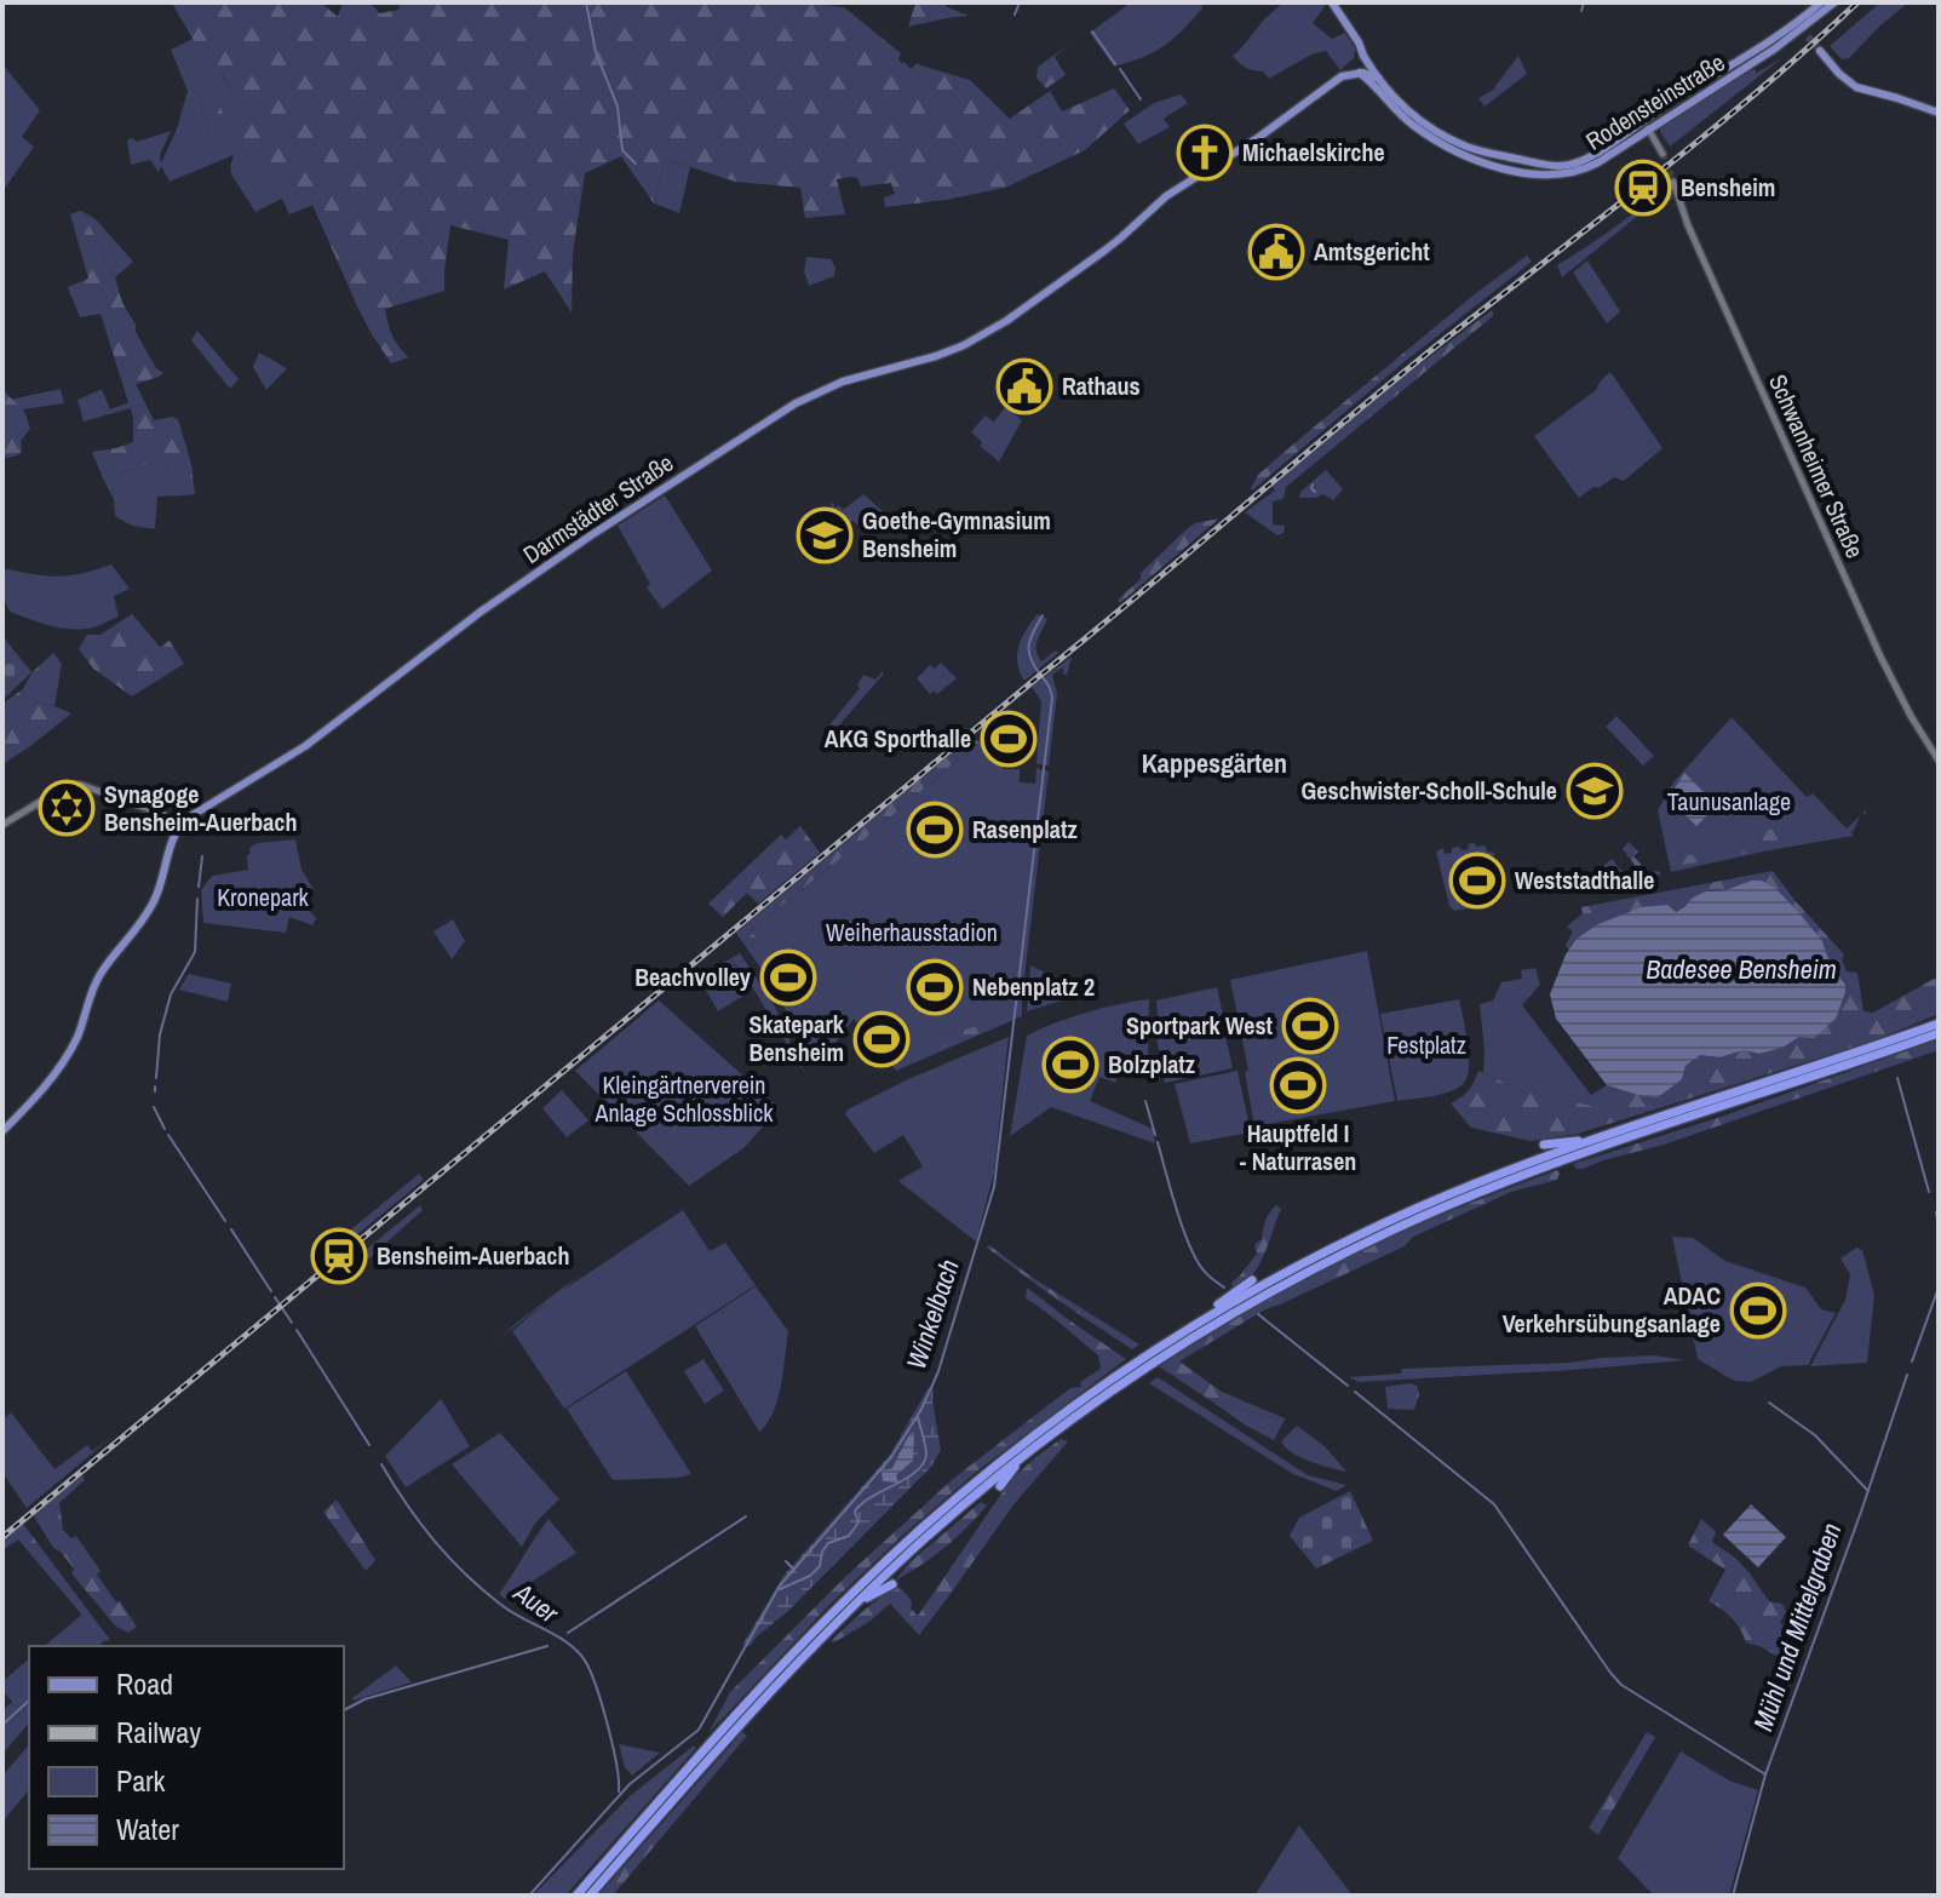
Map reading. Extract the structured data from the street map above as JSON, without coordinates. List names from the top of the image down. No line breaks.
{"streets":{"main road":["Rodensteinstraße","Schwanheimer Straße","Darmstädter Straße"]},"crossings":[["Rodensteinstraße","Darmstädter Straße"]],"districts":["Kappesgärten"],"water":["Badesee Bensheim","Winkelbach","Auer","Mühl und Mittelgraben"],"parks":["Taunusanlage","Kronepark","Weiherhausstadion","Festplatz","Kleingärtnerverein Anlage Schlossblick"],"places":{"church":["Michaelskirche"],"station":["Bensheim","Bensheim-Auerbach"],"public building":["Amtsgericht","Rathaus"],"school or university":["Goethe-Gymnasium Bensheim","Geschwister-Scholl-Schule"],"sports":["AKG Sporthalle","Rasenplatz","Weststadthalle","Beachvolley","Nebenplatz 2","Sportpark West","Skatepark Bensheim","Bolzplatz","Hauptfeld I - Naturrasen","ADAC Verkehrsübungsanlage"],"synagogue":["Synagoge Bensheim-Auerbach"]},"legend":["Road","Railway","Park","Water"]}
